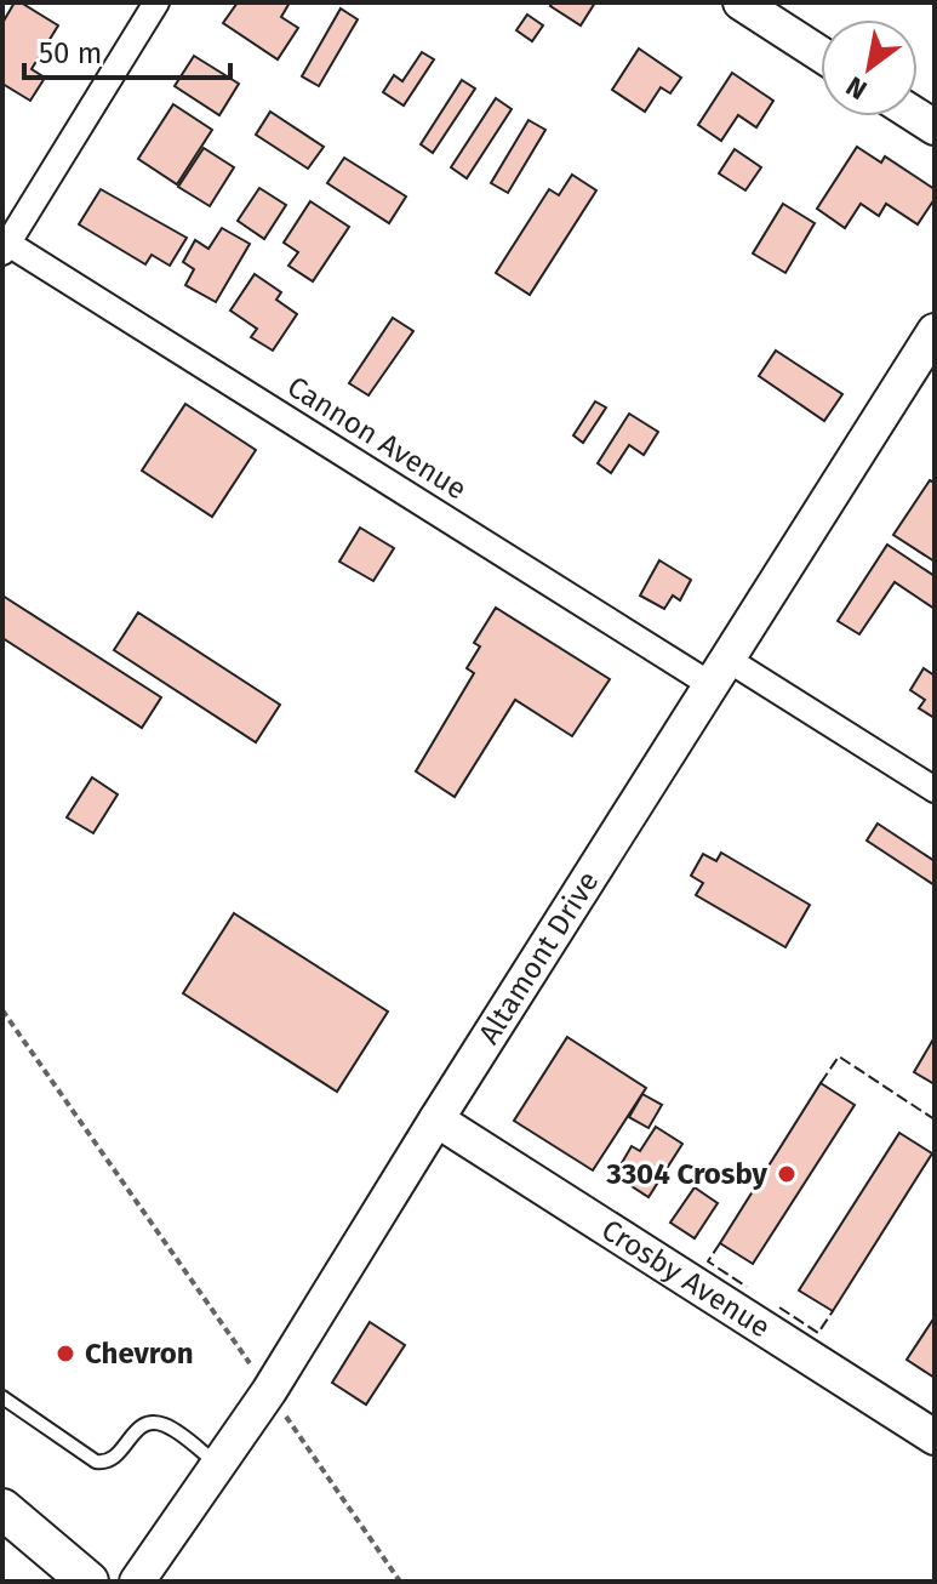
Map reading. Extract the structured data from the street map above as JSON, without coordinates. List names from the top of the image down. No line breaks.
{"streets":{"main road":["Altamont Drive","Crosby Avenue"],"street":["Cannon Avenue"]},"crossings":[["Cannon Avenue","Altamont Drive"],["Altamont Drive","Crosby Avenue"]],"places":["3304 Crosby","Chevron"],"scale_bar":"50 m","north":"bottom left"}
